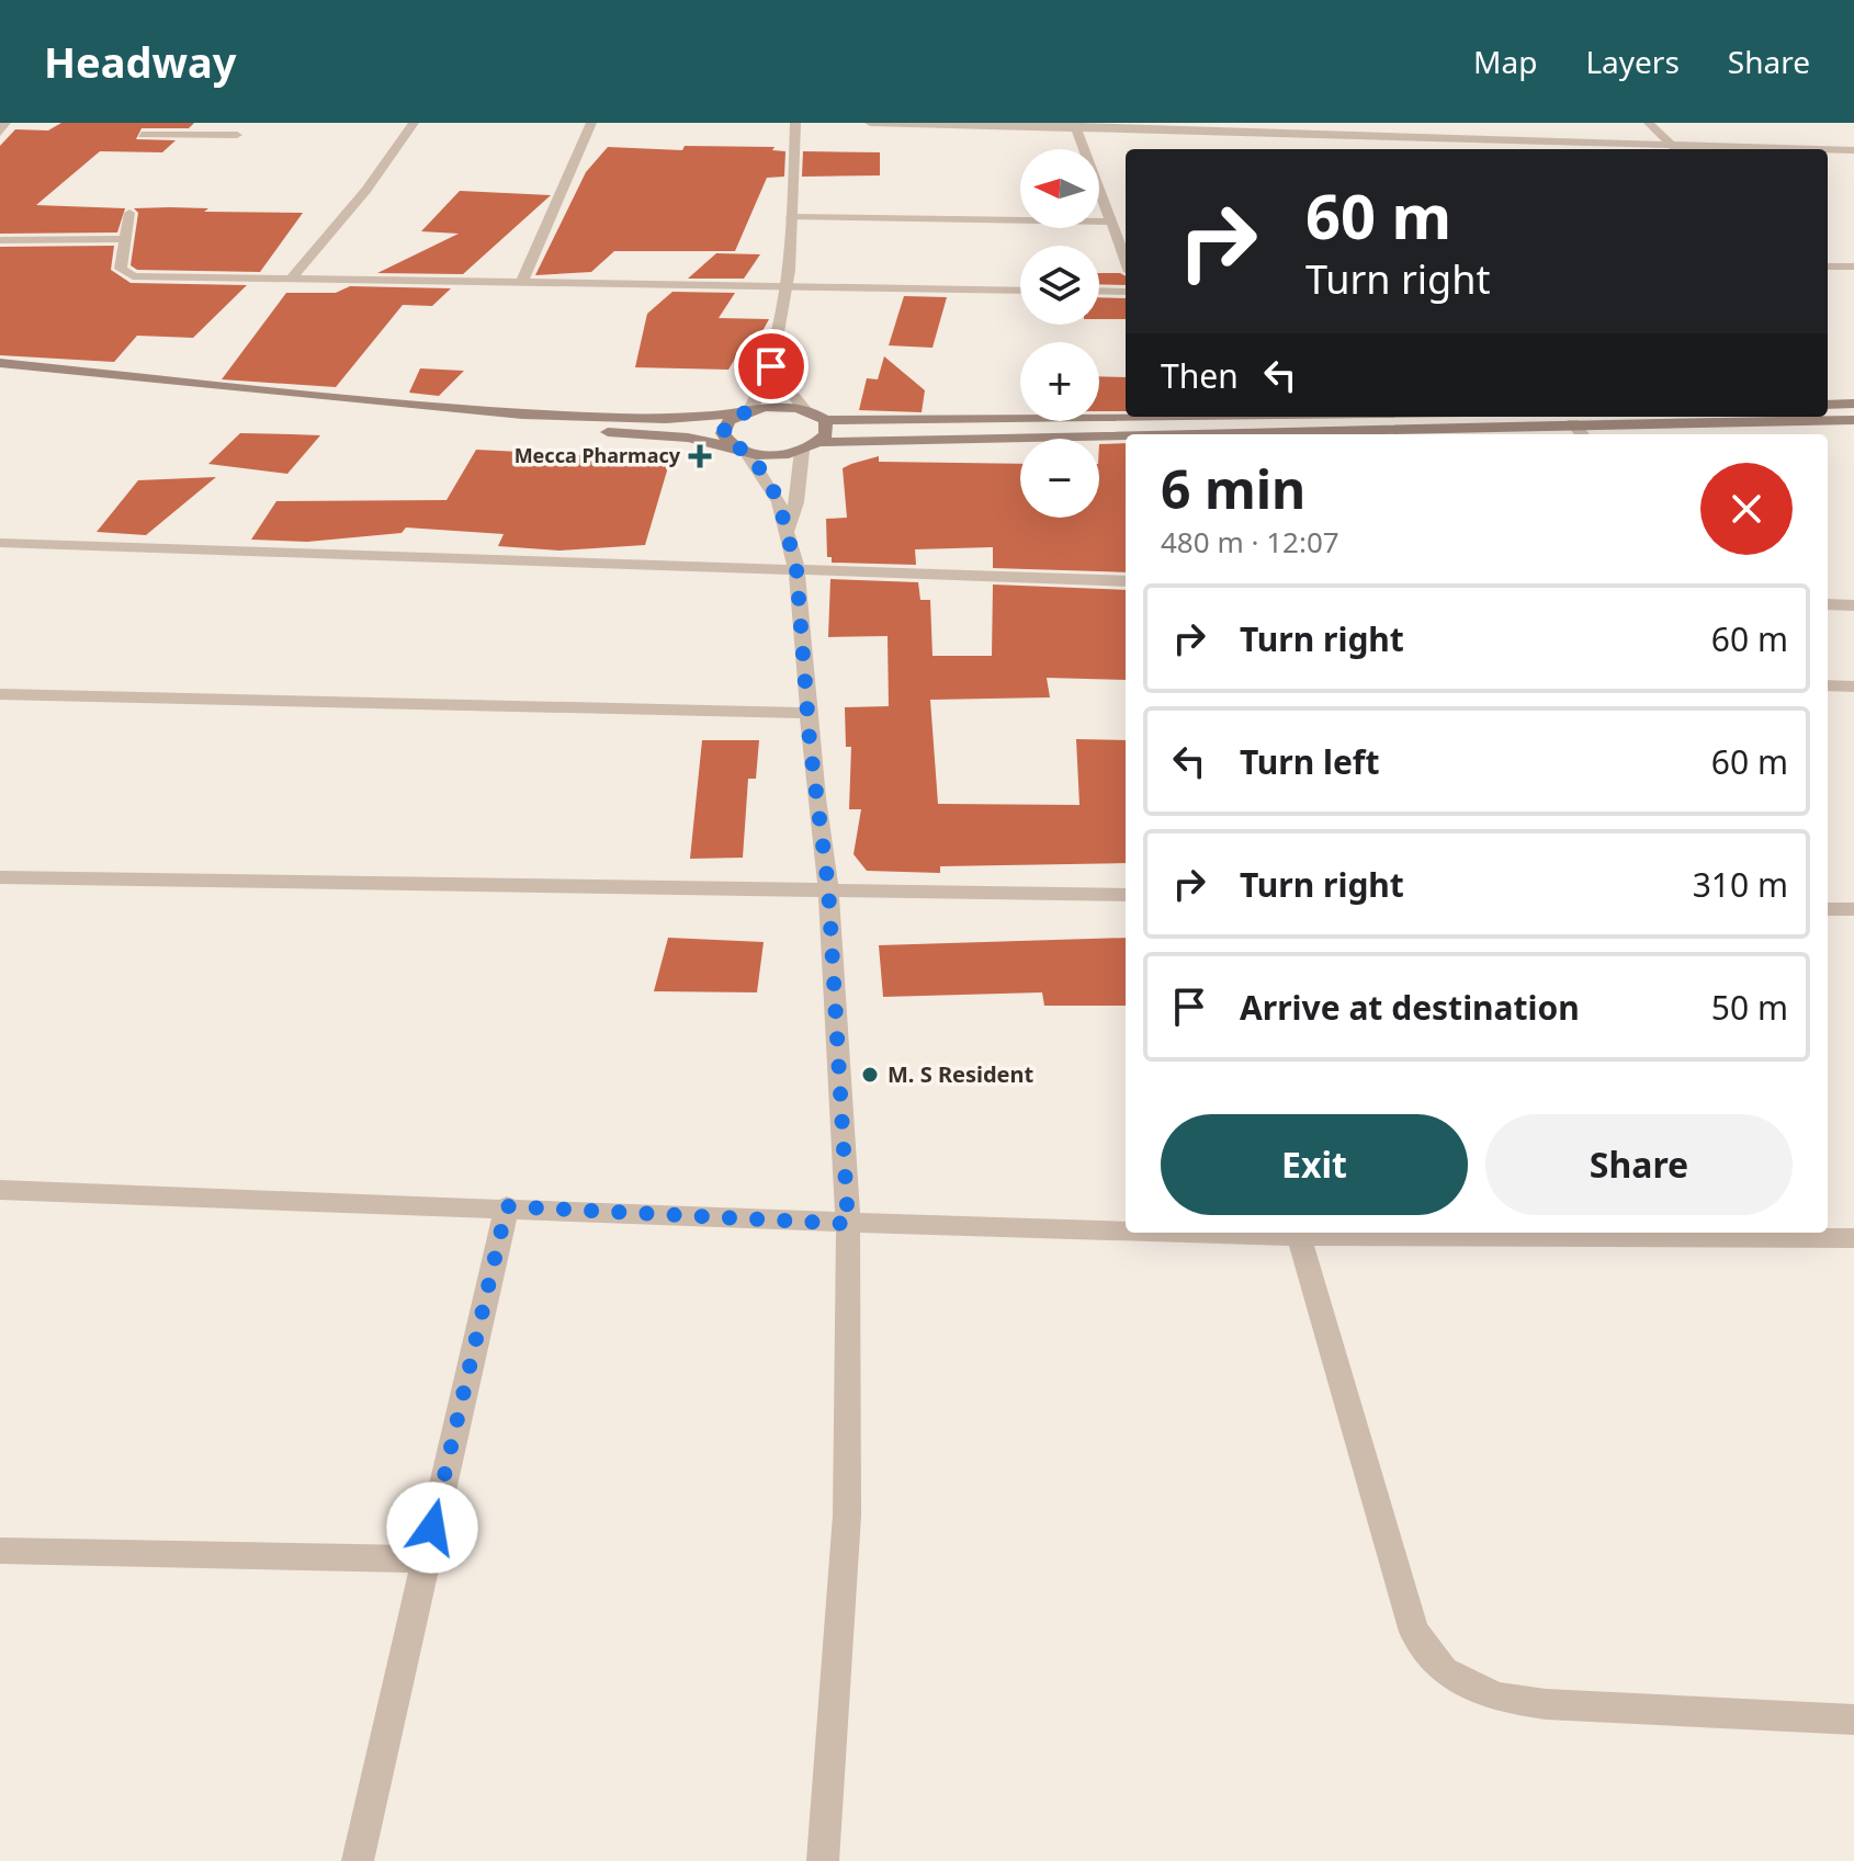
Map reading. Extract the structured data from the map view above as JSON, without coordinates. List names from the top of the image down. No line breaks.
{"places":{"health":["Mecca Pharmacy"],"other":["M. S Resident"]},"north":"left","page":{"header":"Headway","nav":["Map","Layers","Share"],"map_buttons":["+","−"],"turn":["60 m","Turn right"],"then":"Then","heading":["6 min","480 m · 12:07"],"list":[{"name":"Turn right","value":"60 m"},{"name":"Turn left","value":"60 m"},{"name":"Turn right","value":"310 m"},{"name":"Arrive at destination","value":"50 m"}],"buttons":["Exit","Share"]}}
